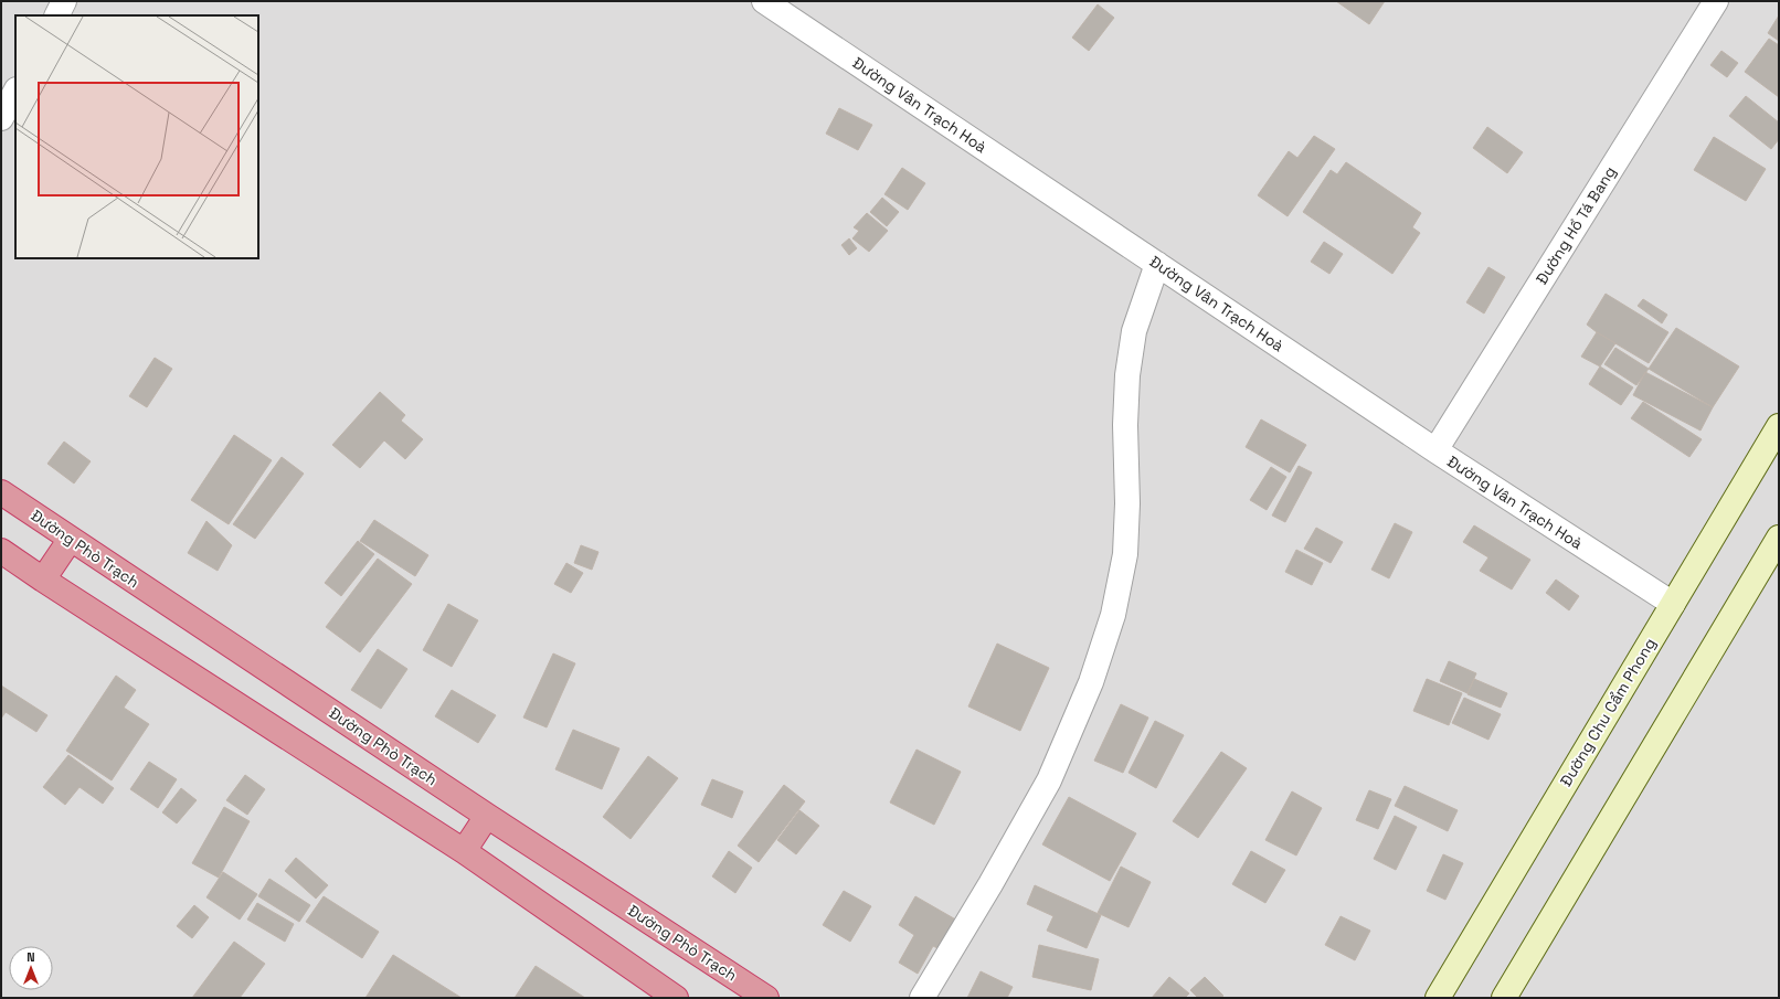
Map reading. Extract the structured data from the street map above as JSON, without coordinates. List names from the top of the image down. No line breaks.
{"streets":{"highway":["Đường Phò Trạch"],"street":["Đường Vân Trạch Hoà","Đường Hồ Tá Bang","Đường Chu Cẩm Phong"]},"crossings":[["Đường Vân Trạch Hoà","Đường Hồ Tá Bang"],["Đường Vân Trạch Hoà","Đường Chu Cẩm Phong"]],"north":"top"}
